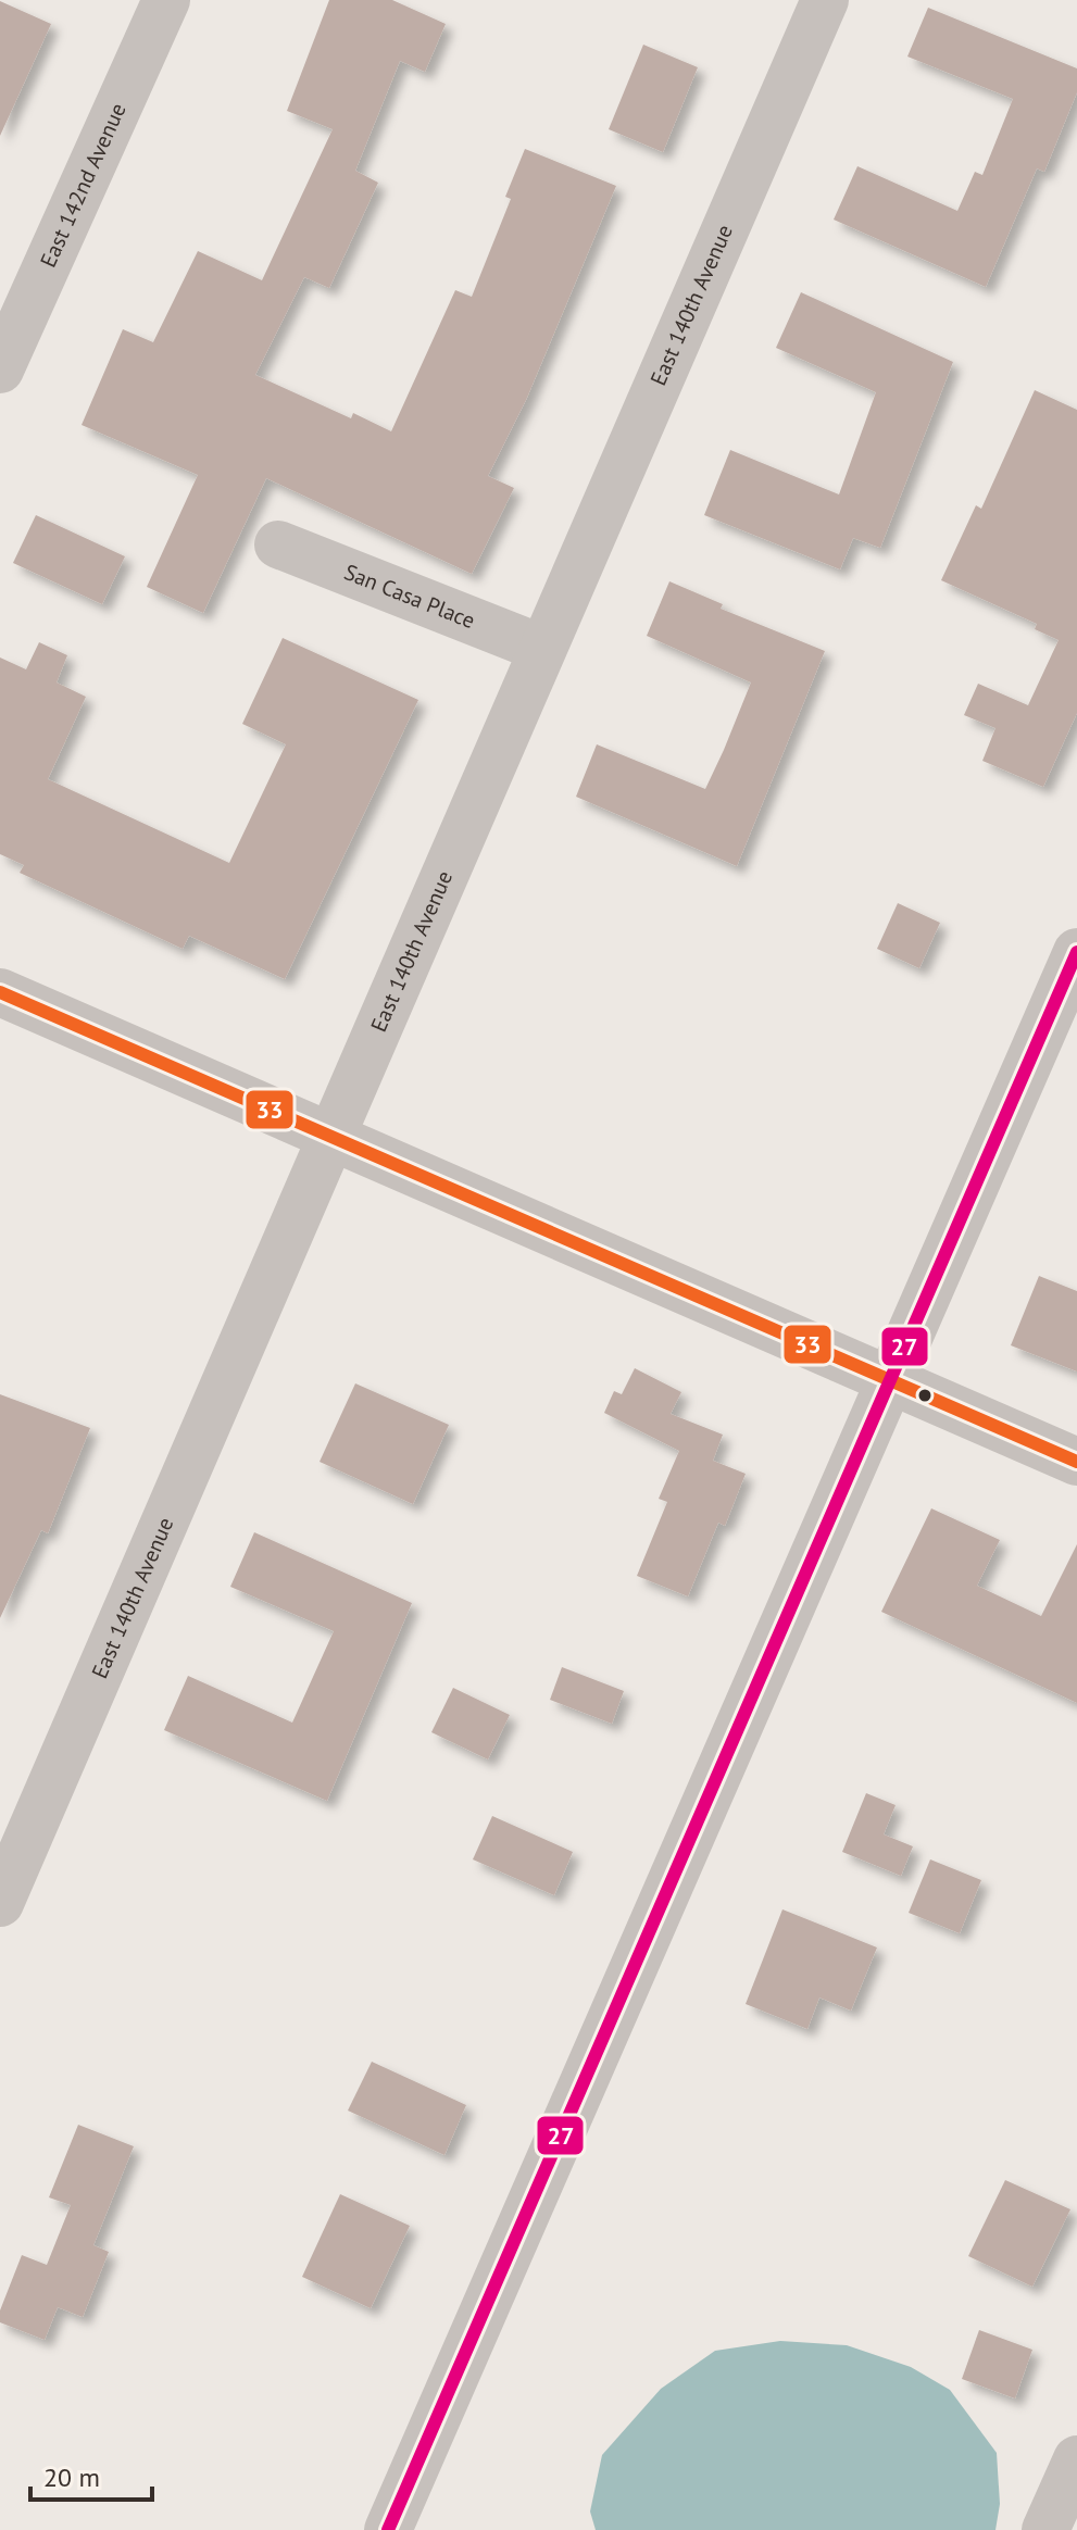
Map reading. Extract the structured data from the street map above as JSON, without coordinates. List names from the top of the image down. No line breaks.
{"streets":{"street":["East 142nd Avenue","East 140th Avenue","San Casa Place"]},"crossings":[["East 140th Avenue","San Casa Place"]],"lines":["transit line 27","transit line 33"],"scale_bar":"20 m"}
